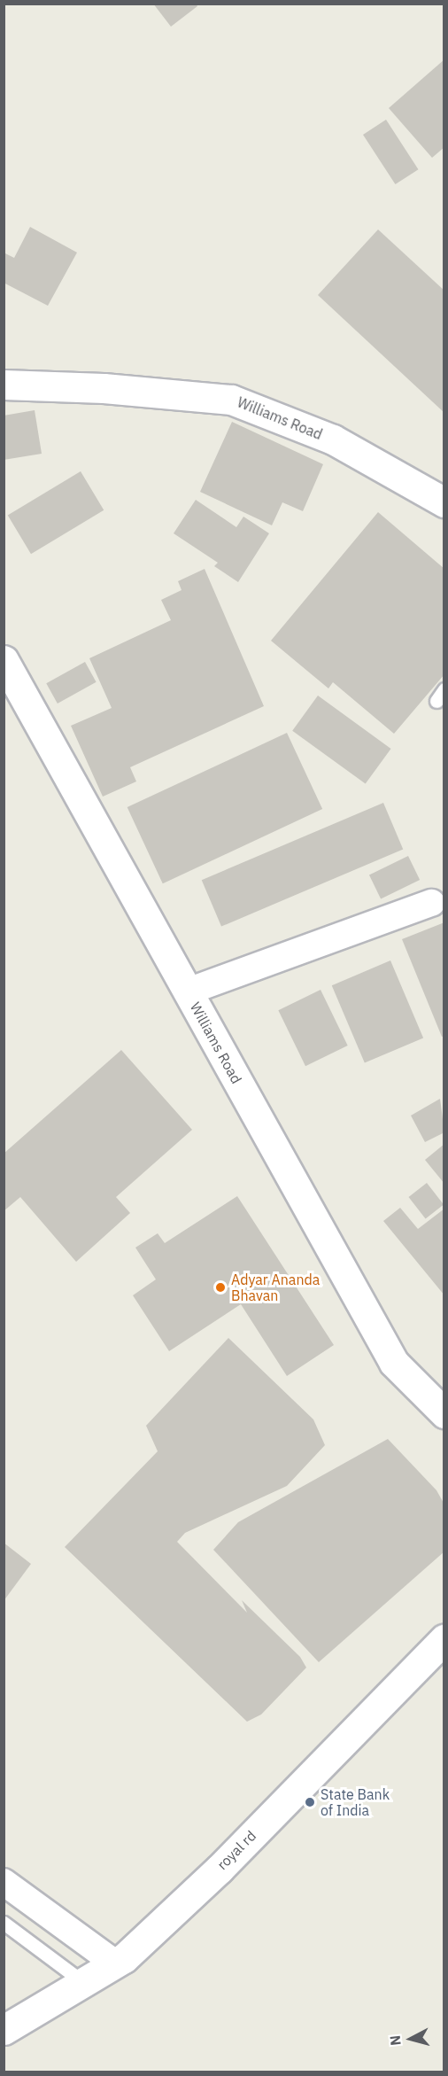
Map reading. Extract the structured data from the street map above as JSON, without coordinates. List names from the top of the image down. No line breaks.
{"streets":{"street":["Williams Road","royal rd"]},"places":["Adyar Ananda Bhavan","State Bank of India"],"north":"left"}
